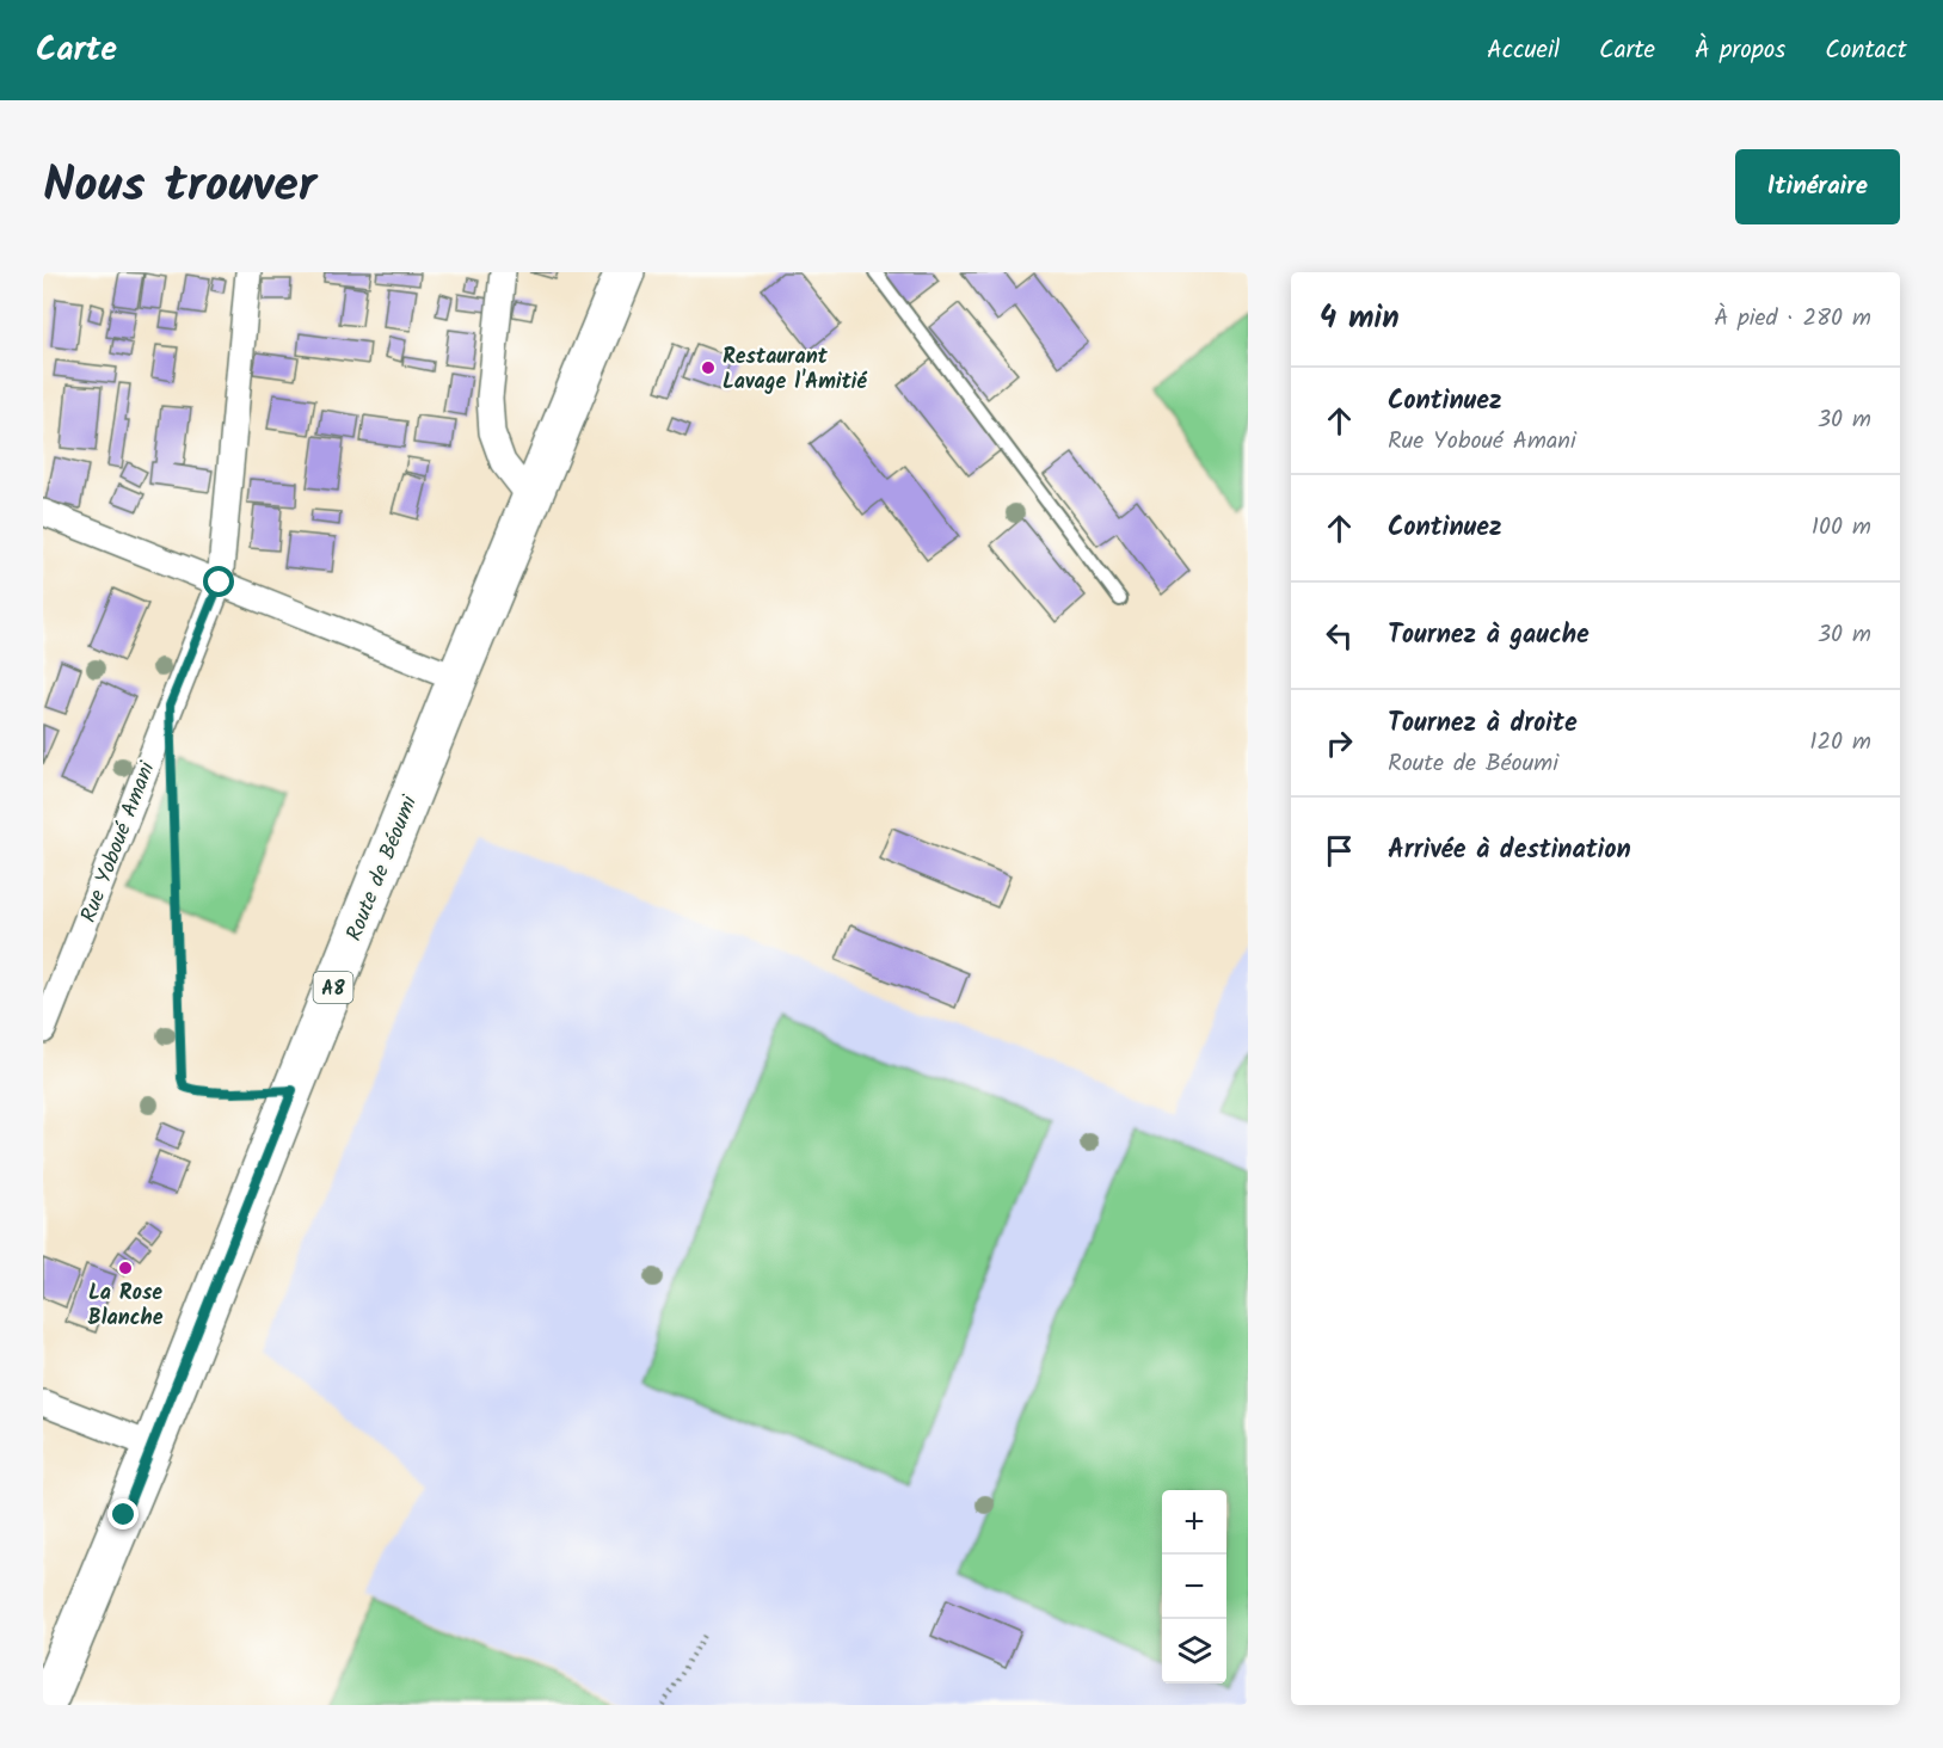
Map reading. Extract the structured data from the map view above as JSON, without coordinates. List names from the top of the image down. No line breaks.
{"streets":{"main road":["Route de Béoumi","A8"],"street":["Rue Yoboué Amani"]},"places":["Restaurant Lavage l'Amitié","La Rose Blanche"],"page":{"header":"Carte","nav":["Accueil","Carte","À propos","Contact"],"title":"Nous trouver","buttons":"Itinéraire","heading":["4 min","À pied · 280 m"],"list":[["Continuez","Rue Yoboué Amani","30 m"],["Continuez","100 m"],["Tournez à gauche","30 m"],["Tournez à droite","Route de Béoumi","120 m"],"Arrivée à destination"],"map_buttons":["+","−"]}}
